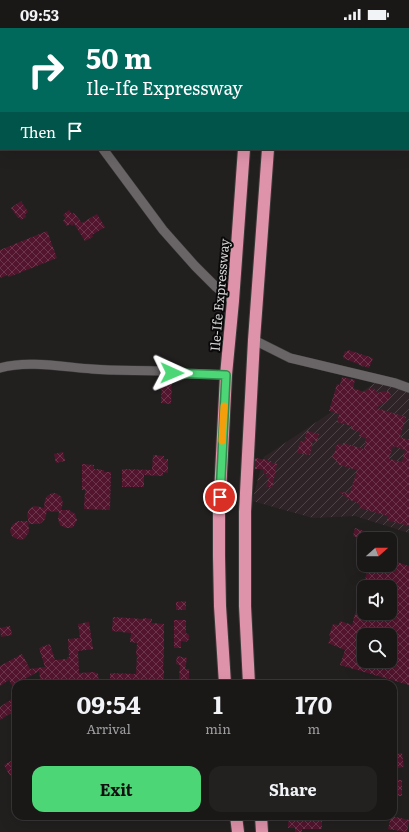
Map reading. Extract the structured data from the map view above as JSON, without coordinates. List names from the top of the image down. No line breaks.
{"streets":{"highway":["Ile-Ife Expressway"]},"north":"right","page":{"status":"09:53","turn":["50 m","Ile-Ife Expressway"],"then":"Then","eta":["09:54","Arrival","1","min","170","m"],"buttons":["Exit","Share"]}}
